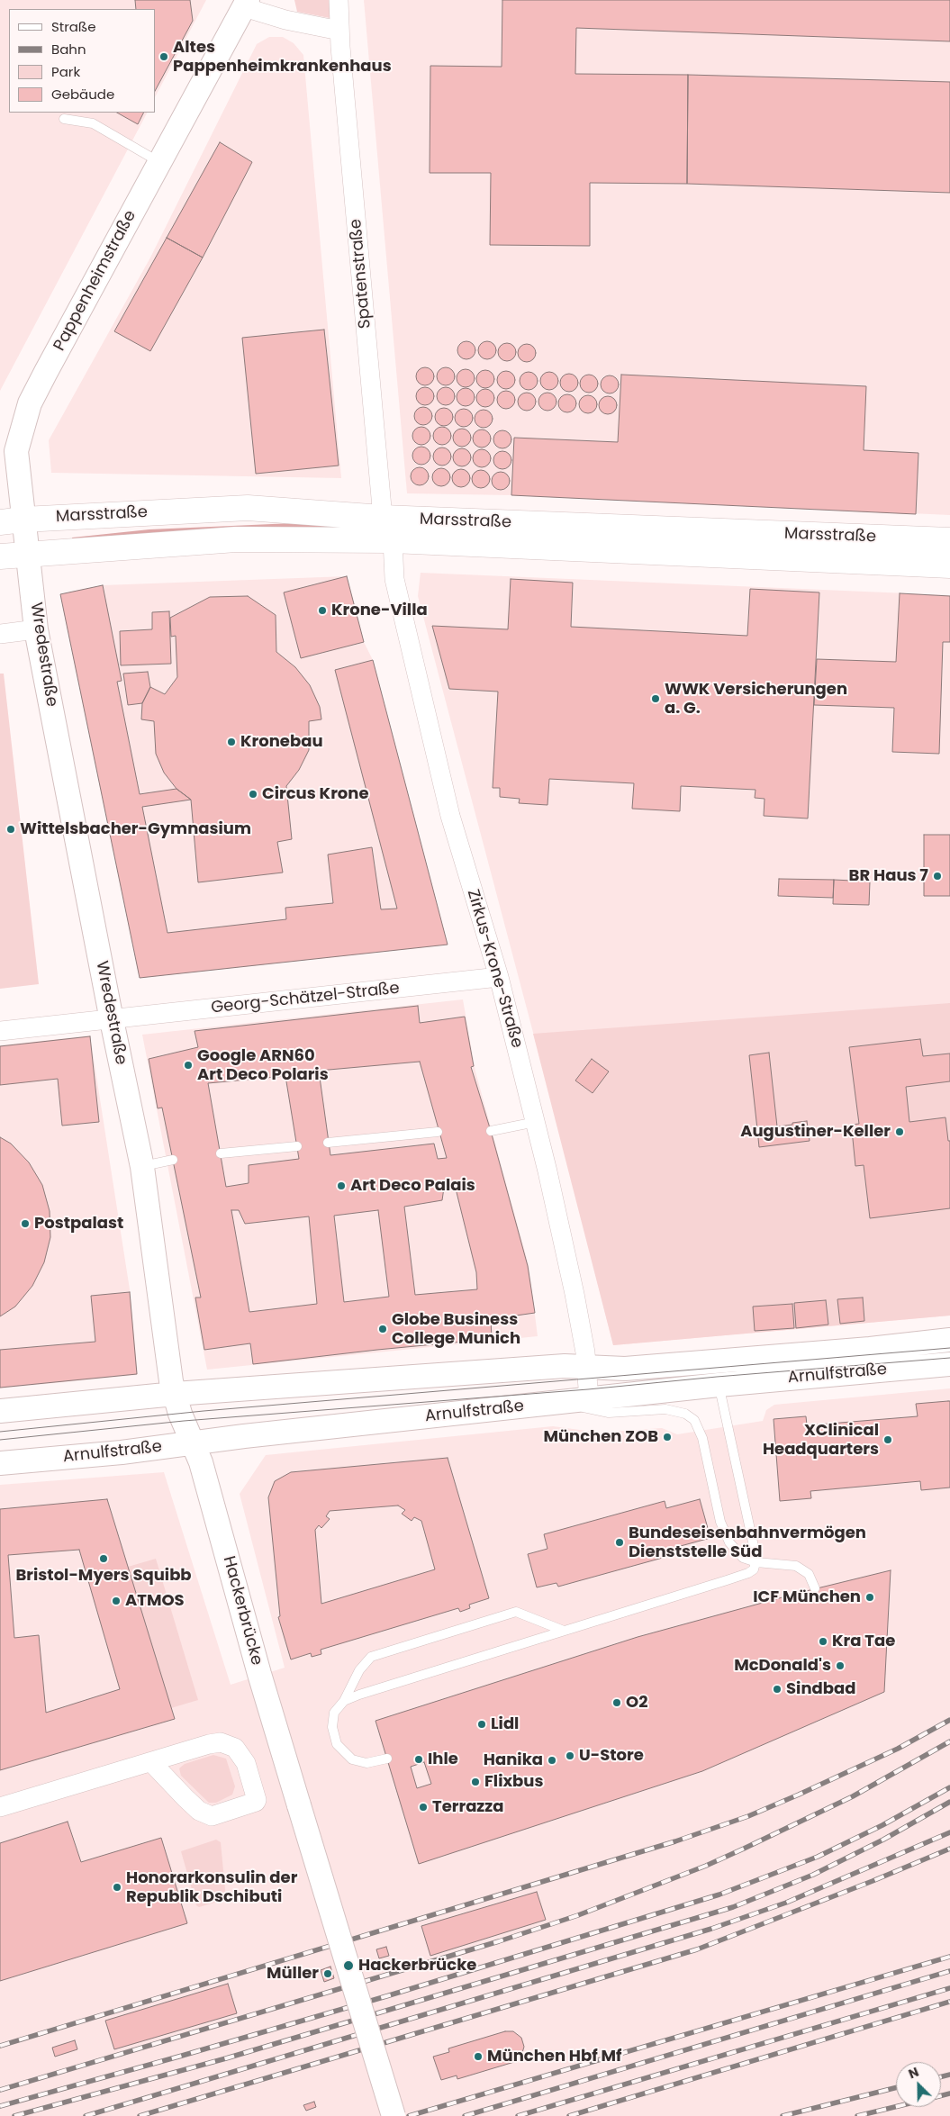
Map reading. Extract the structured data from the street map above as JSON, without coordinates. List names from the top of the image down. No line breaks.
{"streets":{"main road":["Marsstraße"],"street":["Spatenstraße","Pappenheimstraße","Wredestraße","Zirkus-Krone-Straße","Georg-Schätzel-Straße","Arnulfstraße","Hackerbrücke"]},"crossings":[["Spatenstraße","Marsstraße"],["Pappenheimstraße","Marsstraße"],["Pappenheimstraße","Wredestraße"],["Marsstraße","Zirkus-Krone-Straße"],["Wredestraße","Georg-Schätzel-Straße"],["Wredestraße","Arnulfstraße"],["Wredestraße","Hackerbrücke"],["Zirkus-Krone-Straße","Georg-Schätzel-Straße"],["Zirkus-Krone-Straße","Arnulfstraße"],["Arnulfstraße","Hackerbrücke"]],"places":["Altes Pappenheimkrankenhaus","Krone-Villa","WWK Versicherungen a. G.","Kronebau","Circus Krone","Wittelsbacher-Gymnasium","BR Haus 7","Google ARN60 Art Deco Polaris","Augustiner-Keller","Art Deco Palais","Postpalast","Globe Business College Munich","München ZOB","XClinical Headquarters","Bundeseisenbahnvermögen Dienststelle Süd","Bristol-Myers Squibb","ICF München","ATMOS","Kra Tae","McDonald's","Sindbad","O2","Lidl","U-Store","Ihle","Hanika","Flixbus","Terrazza","Honorarkonsulin der Republik Dschibuti","Hackerbrücke","Müller","München Hbf Mf"],"legend":["Straße","Bahn","Park","Gebäude"],"north":"top left"}
